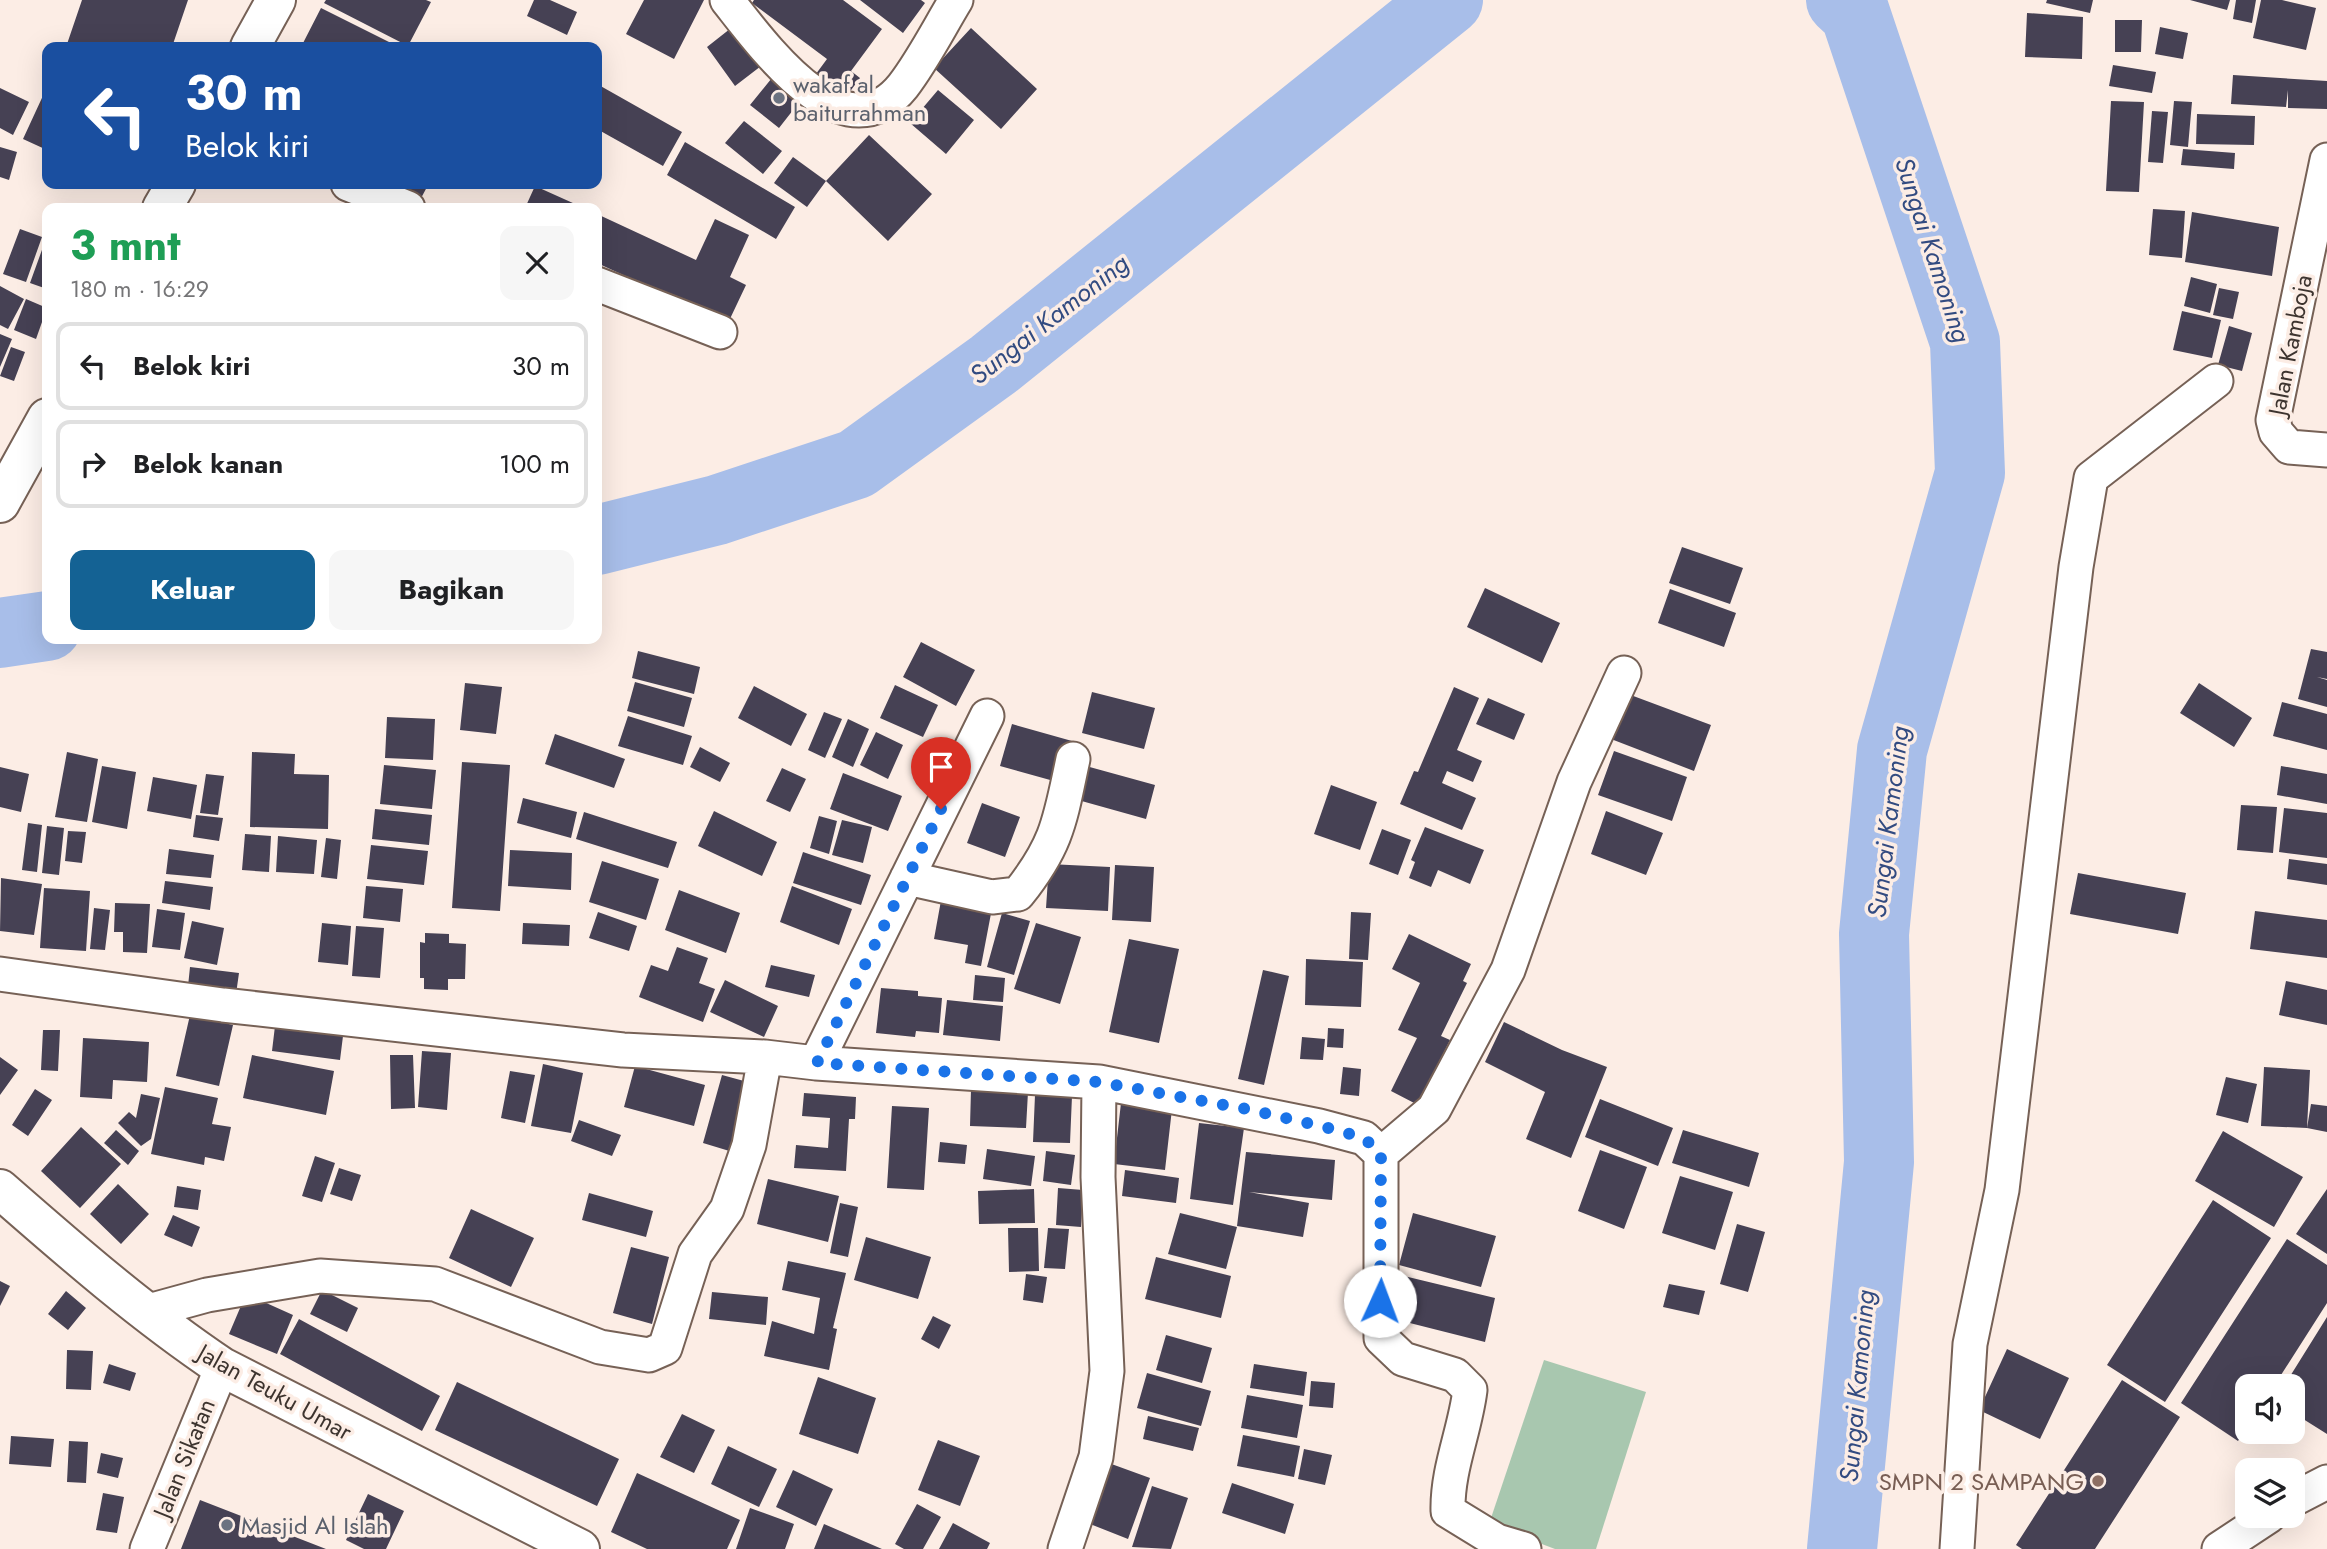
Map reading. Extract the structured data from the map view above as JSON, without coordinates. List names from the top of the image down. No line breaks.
{"streets":{"main road":["Jalan Teuku Umar"],"street":["Jalan Kamboja","Jalan Sikatan"]},"crossings":[["Jalan Teuku Umar","Jalan Sikatan"]],"water":["Sungai Kamoning"],"places":["wakaf al baiturrahman","SMPN 2 SAMPANG","Masjid Al Islah"],"page":{"turn":["30 m","Belok kiri"],"heading":["3 mnt","180 m · 16:29"],"list":[{"name":"Belok kiri","value":"30 m"},{"name":"Belok kanan","value":"100 m"}],"buttons":["Keluar","Bagikan"]}}
